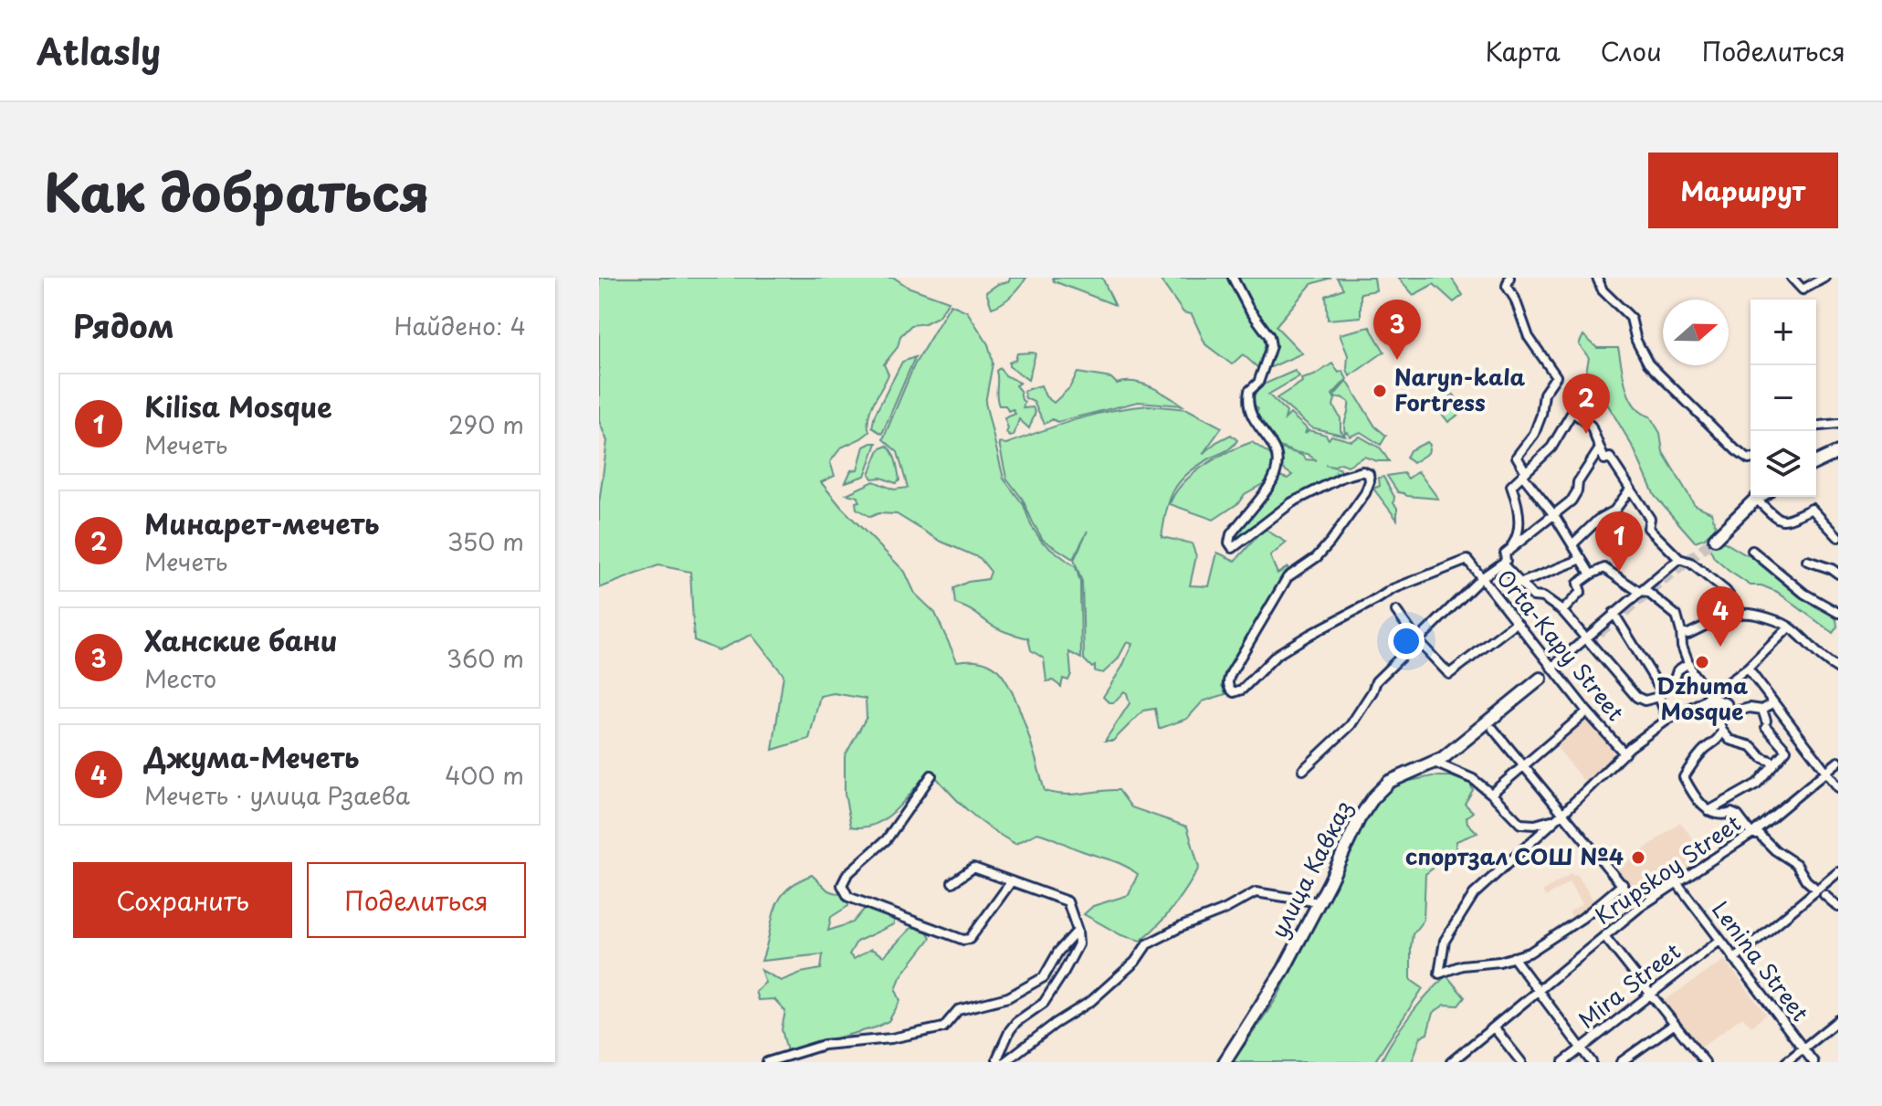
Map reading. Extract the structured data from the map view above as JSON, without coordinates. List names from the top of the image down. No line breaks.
{"streets":{"highway":["улица Кавказ"],"street":["Orta-Kapy Street","Krupskoy Street","Lenina Street","Mira Street"]},"crossings":[["Krupskoy Street","Lenina Street"],["Lenina Street","Mira Street"]],"places":["Naryn-kala Fortress","Dzhuma Mosque","спортзал СОШ №4"],"north":"right","page":{"header":"Atlasly","nav":["Карта","Слои","Поделиться"],"title":"Как добраться","buttons":["Маршрут",["Сохранить","Поделиться"]],"heading":["Рядом","Найдено: 4"],"map_buttons":["+","−"],"pins":["3","2","1","4"],"list":[{"mark":"1","name":"Kilisa Mosque","note":"Мечеть","value":"290 m"},{"mark":"2","name":"Минарет-мечеть","note":"Мечеть","value":"350 m"},{"mark":"3","name":"Ханские бани","note":"Место","value":"360 m"},{"mark":"4","name":"Джума-Мечеть","note":"Мечеть · улица Рзаева","value":"400 m"}]}}
